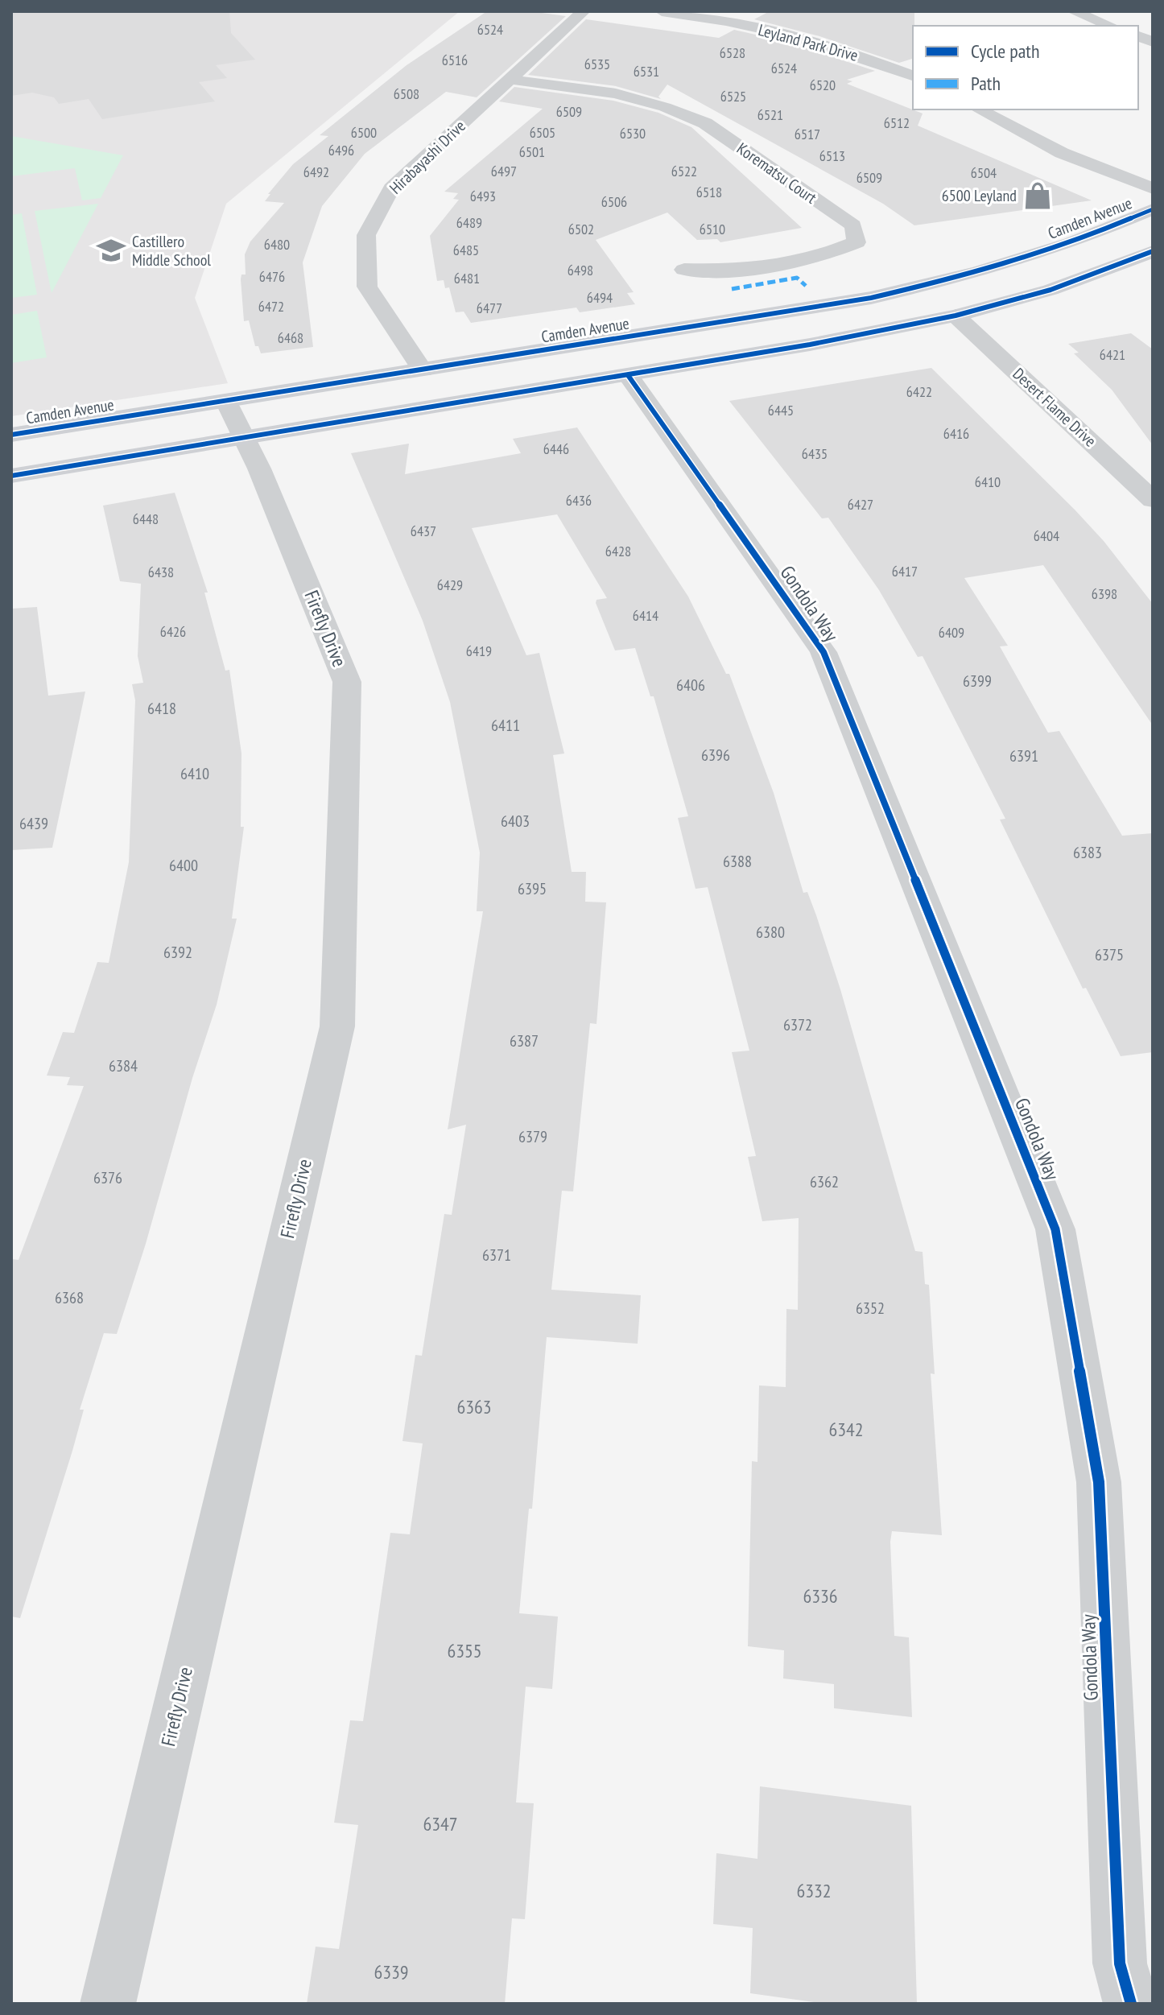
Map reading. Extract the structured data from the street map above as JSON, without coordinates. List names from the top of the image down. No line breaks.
{"streets":{"main road":["Camden Avenue"],"street":["Leyland Park Drive","Hirabayashi Drive","Korematsu Court","Desert Flame Drive","Gondola Way","Firefly Drive"]},"crossings":[["Hirabayashi Drive","Korematsu Court"],["Hirabayashi Drive","Camden Avenue"],["Camden Avenue","Firefly Drive"]],"places":{"shop":["6500 Leyland"],"school or university":["Castillero Middle School"]},"house_numbers":["6524","6528","6516","6535","6524","6531","6520","6508","6525","6509","6521","6512","6500","6505","6530","6517","6496","6501","6513","6497","6522","6492","6504","6509","6518","6493","6506","6489","6502","6510","6480","6485","6498","6476","6481","6494","6472","6477","6468","6421","6422","6445","6416","6446","6435","6410","6436","6427","6448","6437","6404","6428","6417","6438","6429","6398","6414","6426","6409","6419","6399","6406","6418","6411","6396","6391","6410","6403","6439","6383","6388","6400","6395","6380","6392","6375","6372","6387","6384","6379","6376","6362","6371","6368","6352","6363","6342","6336","6355","6347","6332","6339"],"legend":["Cycle path","Path"]}
